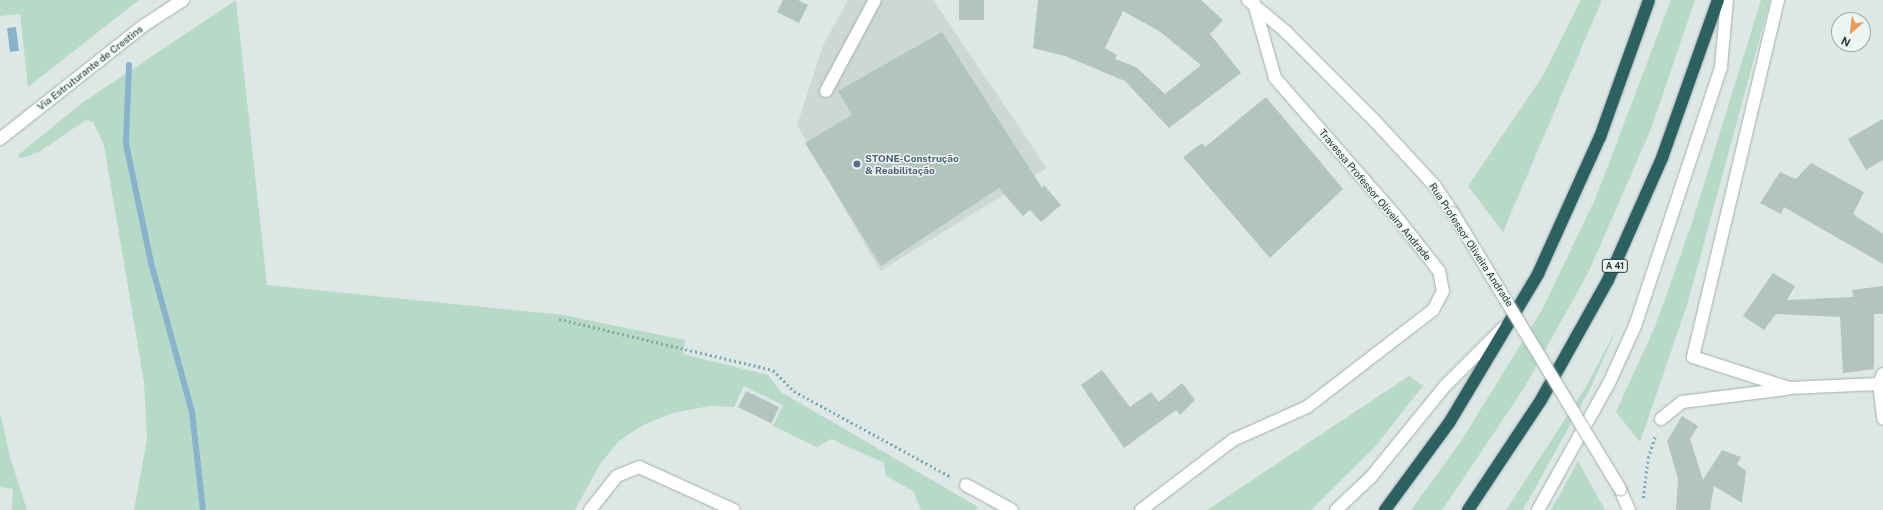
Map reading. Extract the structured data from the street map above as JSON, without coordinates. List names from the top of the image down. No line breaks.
{"streets":{"highway":["A 41"],"street":["Via Estruturante de Crestins","Travessa Professor Oliveira Andrade","Rua Professor Oliveira Andrade"]},"crossings":[["Travessa Professor Oliveira Andrade","Rua Professor Oliveira Andrade"]],"places":["STONE-Construção & Reabilitação"],"north":"bottom left"}
